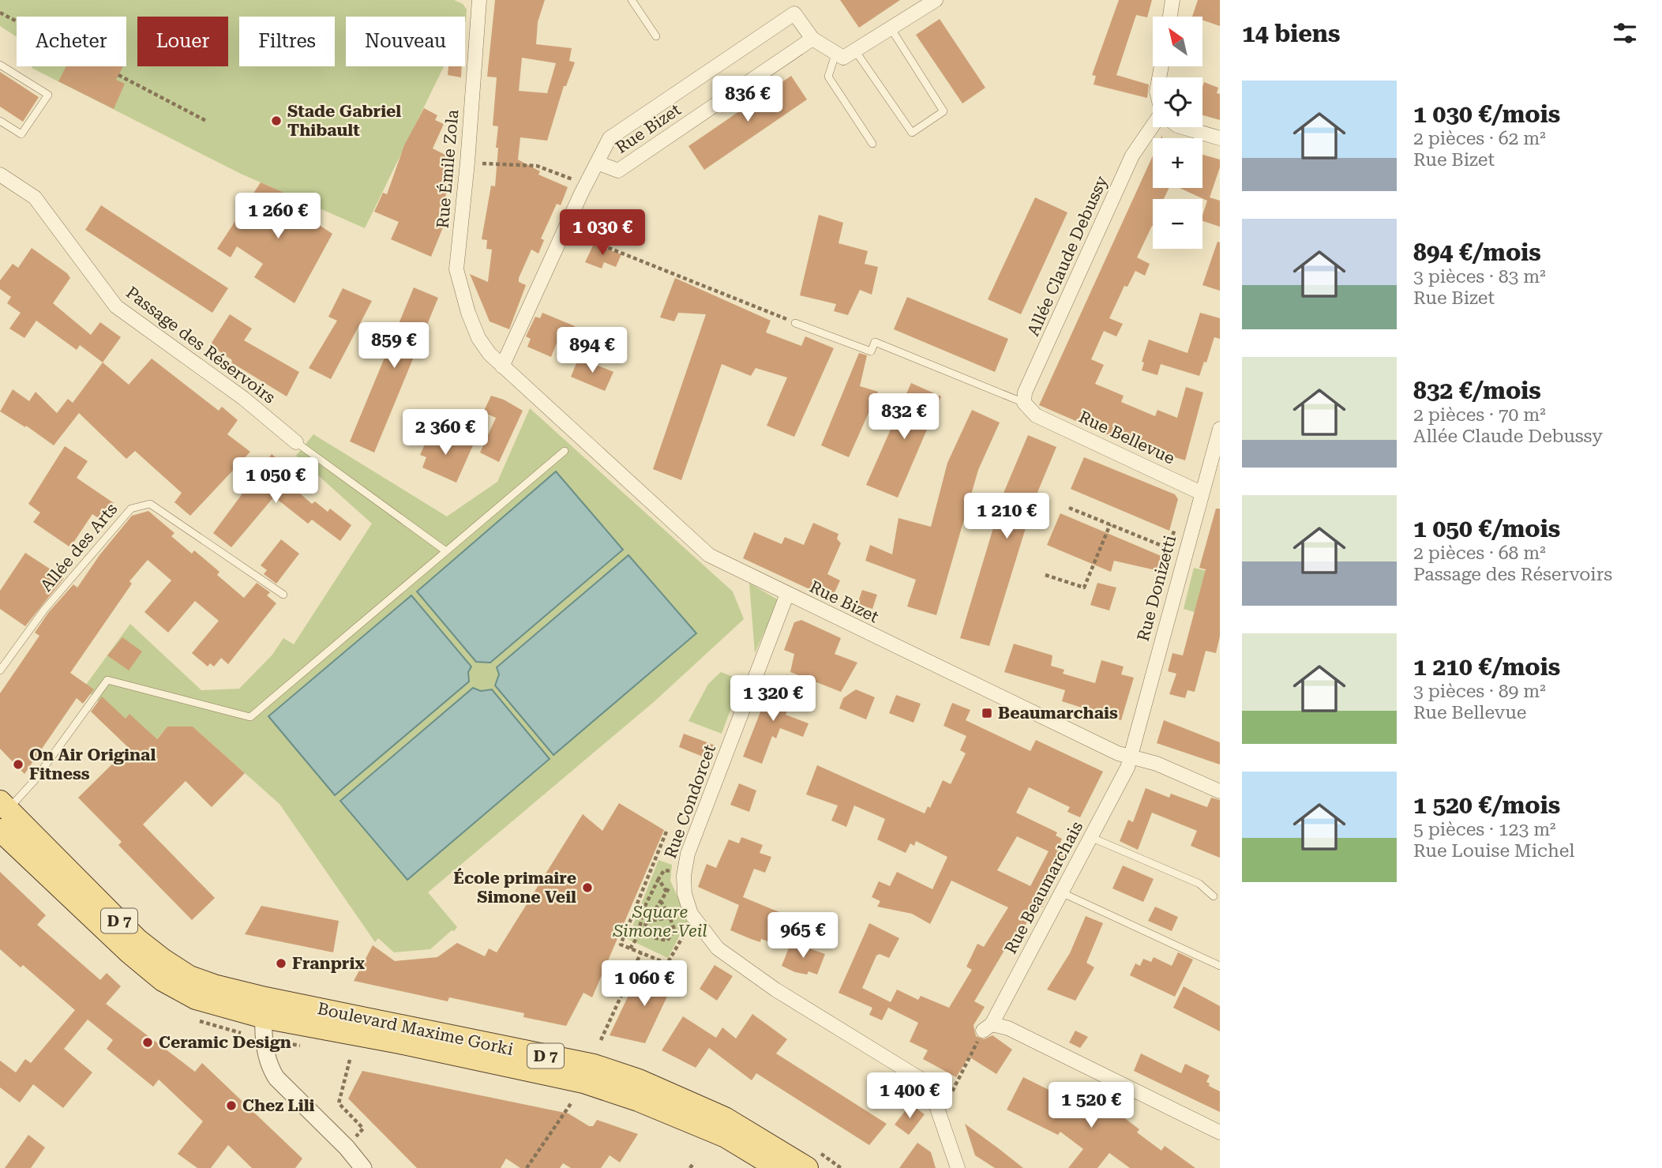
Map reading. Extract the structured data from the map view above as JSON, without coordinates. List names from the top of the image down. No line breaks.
{"streets":{"main road":["D 7","Boulevard Maxime Gorki"],"street":["Rue Bizet","Rue Émile Zola","Allée Claude Debussy","Passage des Réservoirs","Rue Bellevue","Rue Donizetti","Rue Condorcet","Rue Beaumarchais"],"lane":["Allée des Arts"]},"crossings":[["Rue Bizet","Rue Émile Zola"],["Rue Bizet","Rue Donizetti"],["Rue Bizet","Rue Condorcet"],["Rue Bizet","Rue Beaumarchais"],["Allée Claude Debussy","Rue Bellevue"],["Rue Bellevue","Rue Donizetti"],["Rue Donizetti","Rue Beaumarchais"],["D 7","Boulevard Maxime Gorki"]],"parks":["Square Simone-Veil"],"places":{"other":["Stade Gabriel Thibault","On Air Original Fitness","École primaire Simone Veil","Franprix","Ceramic Design","Chez Lili"],"transit":["Beaumarchais"]},"north":"top left","page":{"heading":"14 biens","map_buttons":["+","−"],"chip":["Acheter","Louer","Filtres","Nouveau"],"list":[{"name":"1 030 €/mois","note":"2 pièces · 62 m² · Rue Bizet"},{"name":"894 €/mois","note":"3 pièces · 83 m² · Rue Bizet"},{"name":"832 €/mois","note":"2 pièces · 70 m² · Allée Claude Debussy"},{"name":"1 050 €/mois","note":"2 pièces · 68 m² · Passage des Réservoirs"},{"name":"1 210 €/mois","note":"3 pièces · 89 m² · Rue Bellevue"},{"name":"1 520 €/mois","note":"5 pièces · 123 m² · Rue Louise Michel"}],"price":["836 €","1 260 €","1 030 €","859 €","894 €","832 €","2 360 €","1 050 €","1 210 €","1 320 €","965 €","1 060 €","1 400 €","1 520 €"]}}
